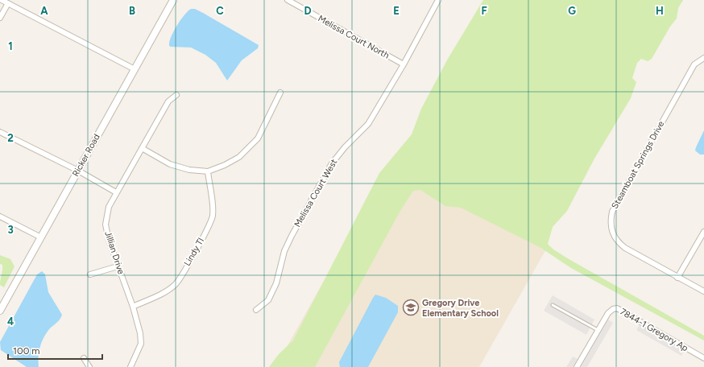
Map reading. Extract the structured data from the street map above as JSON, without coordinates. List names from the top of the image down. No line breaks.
{"streets":{"street":["Melissa Court North","Ricker Road","Steamboat Springs Drive","Melissa Court West","Lindy Tl","Jillian Drive","7844-1 Gregory Ap"]},"crossings":[["Melissa Court North","Melissa Court West"],["Lindy Tl","Jillian Drive"]],"places":{"school or university":["Gregory Drive Elementary School"]},"scale_bar":"100 m","grid":{"columns":["A","B","C","D","E","F","G","H"],"rows":["1","2","3","4"]}}
